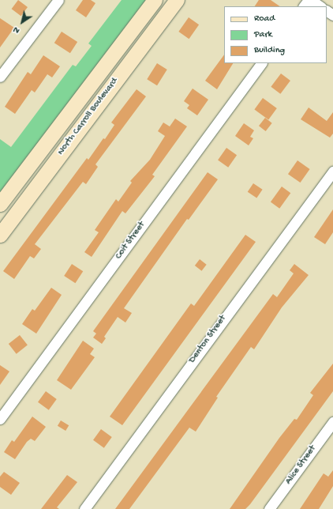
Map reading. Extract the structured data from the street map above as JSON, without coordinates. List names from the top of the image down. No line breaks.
{"streets":{"main road":["North Carroll Boulevard"],"street":["Coit Street","Denton Street","Alice Street"]},"legend":["Road","Park","Building"],"north":"bottom left"}
